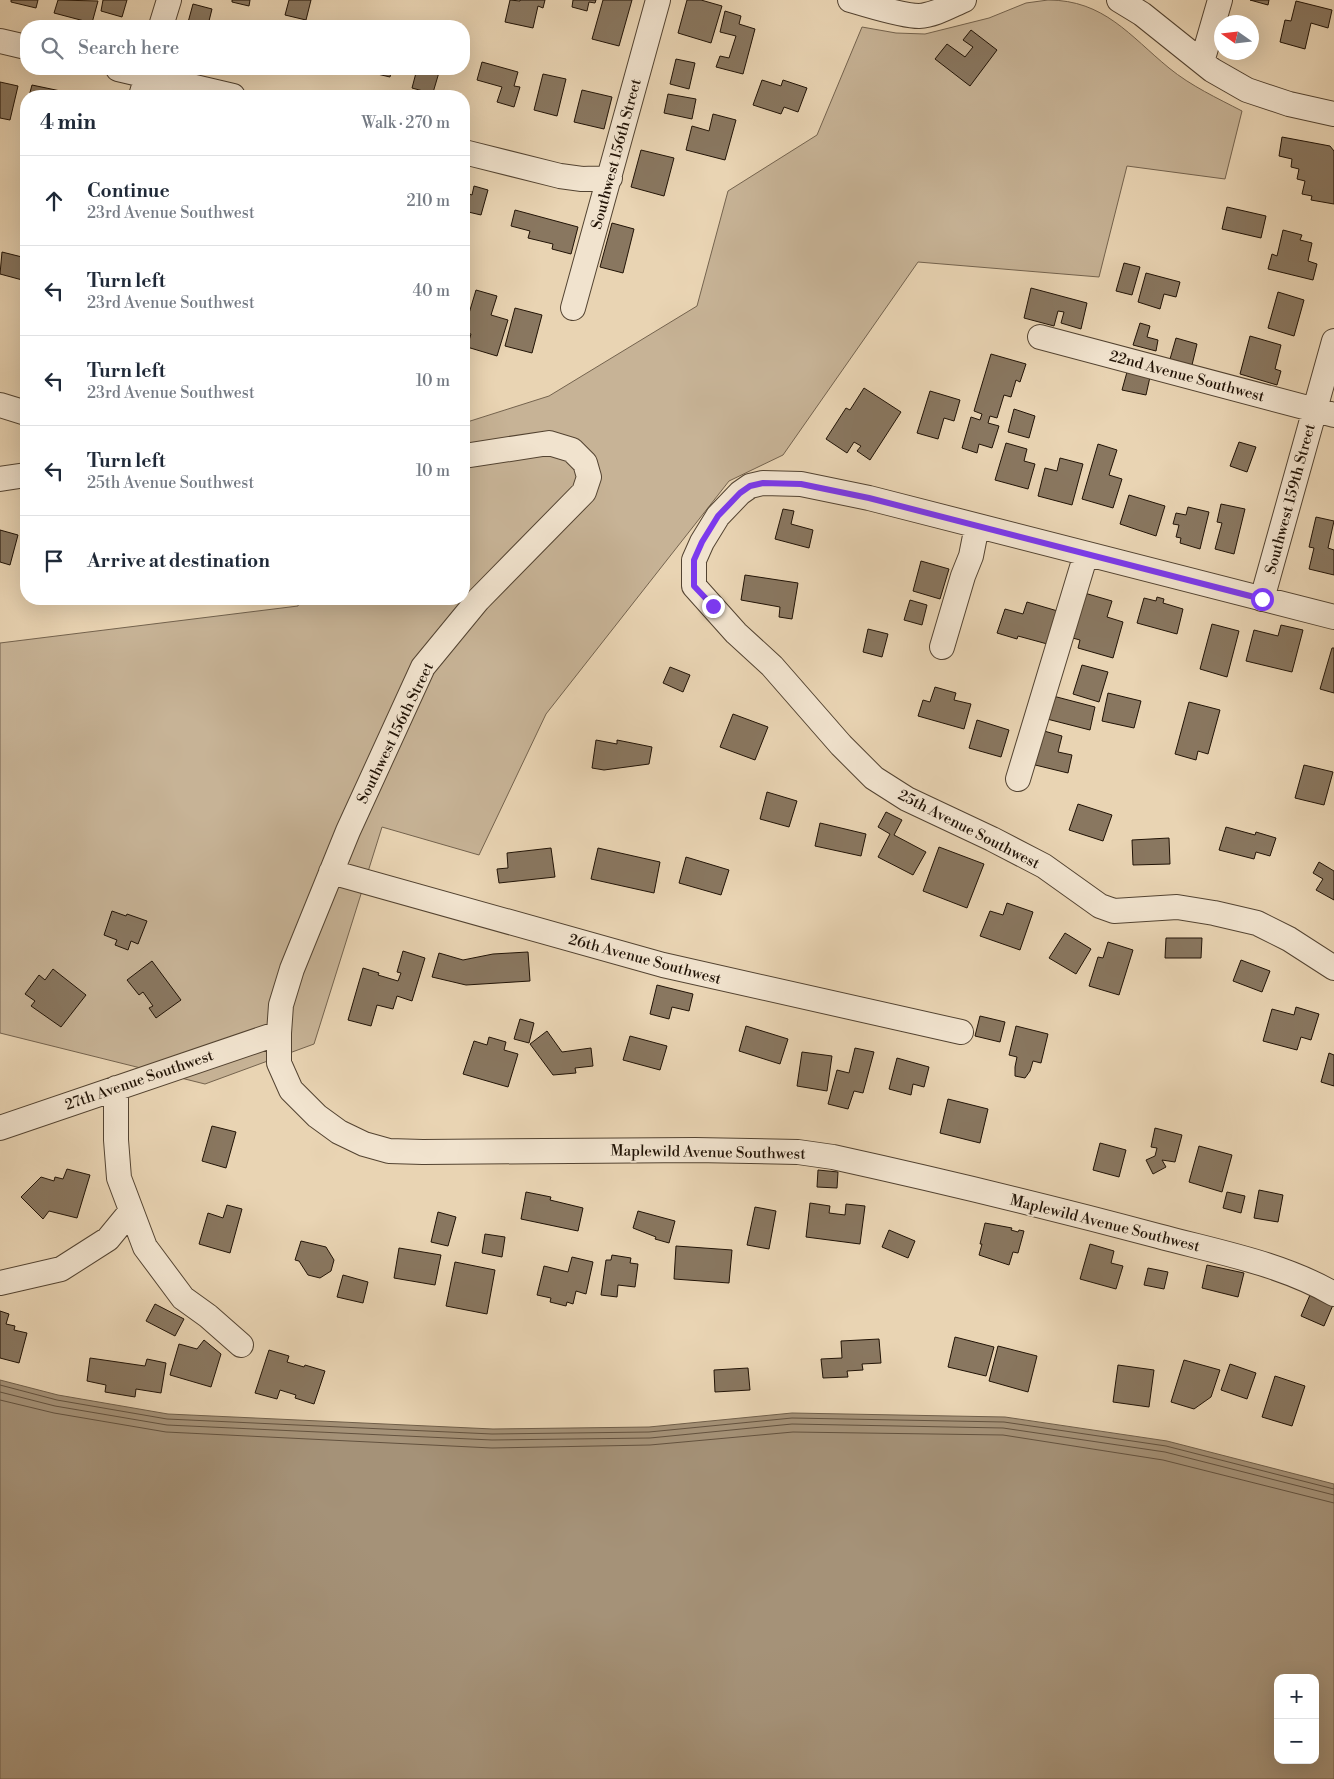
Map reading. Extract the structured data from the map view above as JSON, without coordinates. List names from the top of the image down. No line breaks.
{"streets":{"street":["Southwest 156th Street","22nd Avenue Southwest","Southwest 159th Street","25th Avenue Southwest","26th Avenue Southwest","27th Avenue Southwest","Maplewild Avenue Southwest"]},"crossings":[["Southwest 156th Street","26th Avenue Southwest"],["Southwest 156th Street","27th Avenue Southwest"],["Southwest 156th Street","Maplewild Avenue Southwest"],["22nd Avenue Southwest","Southwest 159th Street"],["27th Avenue Southwest","Maplewild Avenue Southwest"]],"north":"left","page":{"search":"Search here","heading":["4 min","Walk · 270 m"],"list":[["Continue","23rd Avenue Southwest","210 m"],["Turn left","23rd Avenue Southwest","40 m"],["Turn left","23rd Avenue Southwest","10 m"],["Turn left","25th Avenue Southwest","10 m"],"Arrive at destination"],"map_buttons":["+","−"]}}
